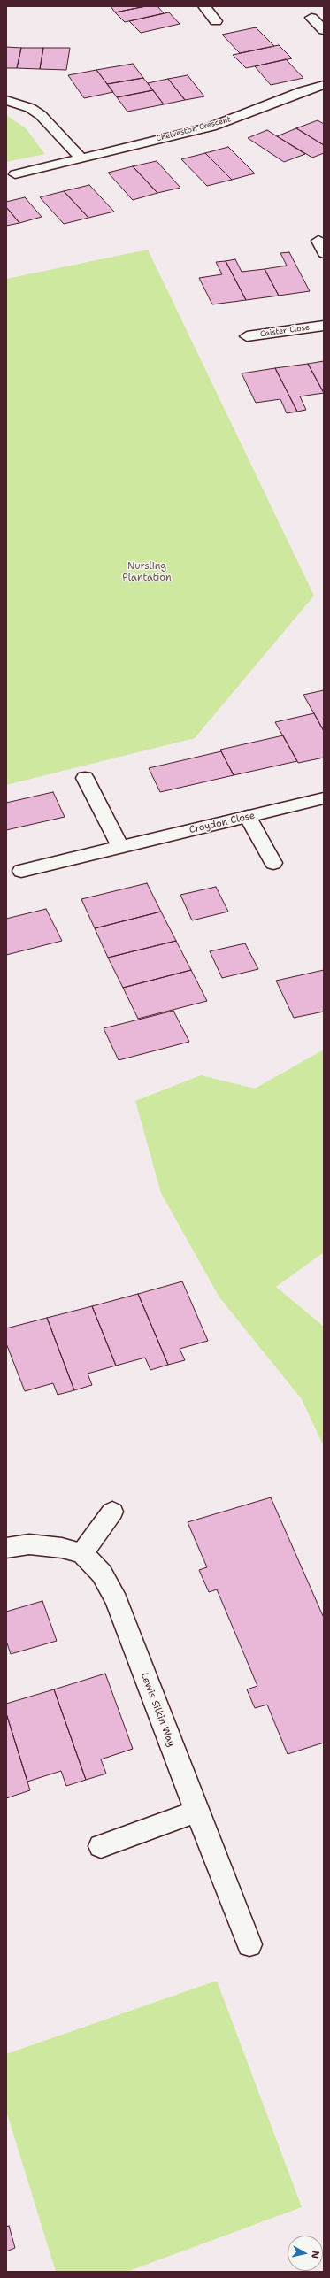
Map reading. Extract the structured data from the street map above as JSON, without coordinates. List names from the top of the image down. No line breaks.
{"streets":{"street":["Chelveston Crescent","Caister Close","Croydon Close","Lewis Silkin Way"]},"parks":["Nursling Plantation"],"north":"right"}
